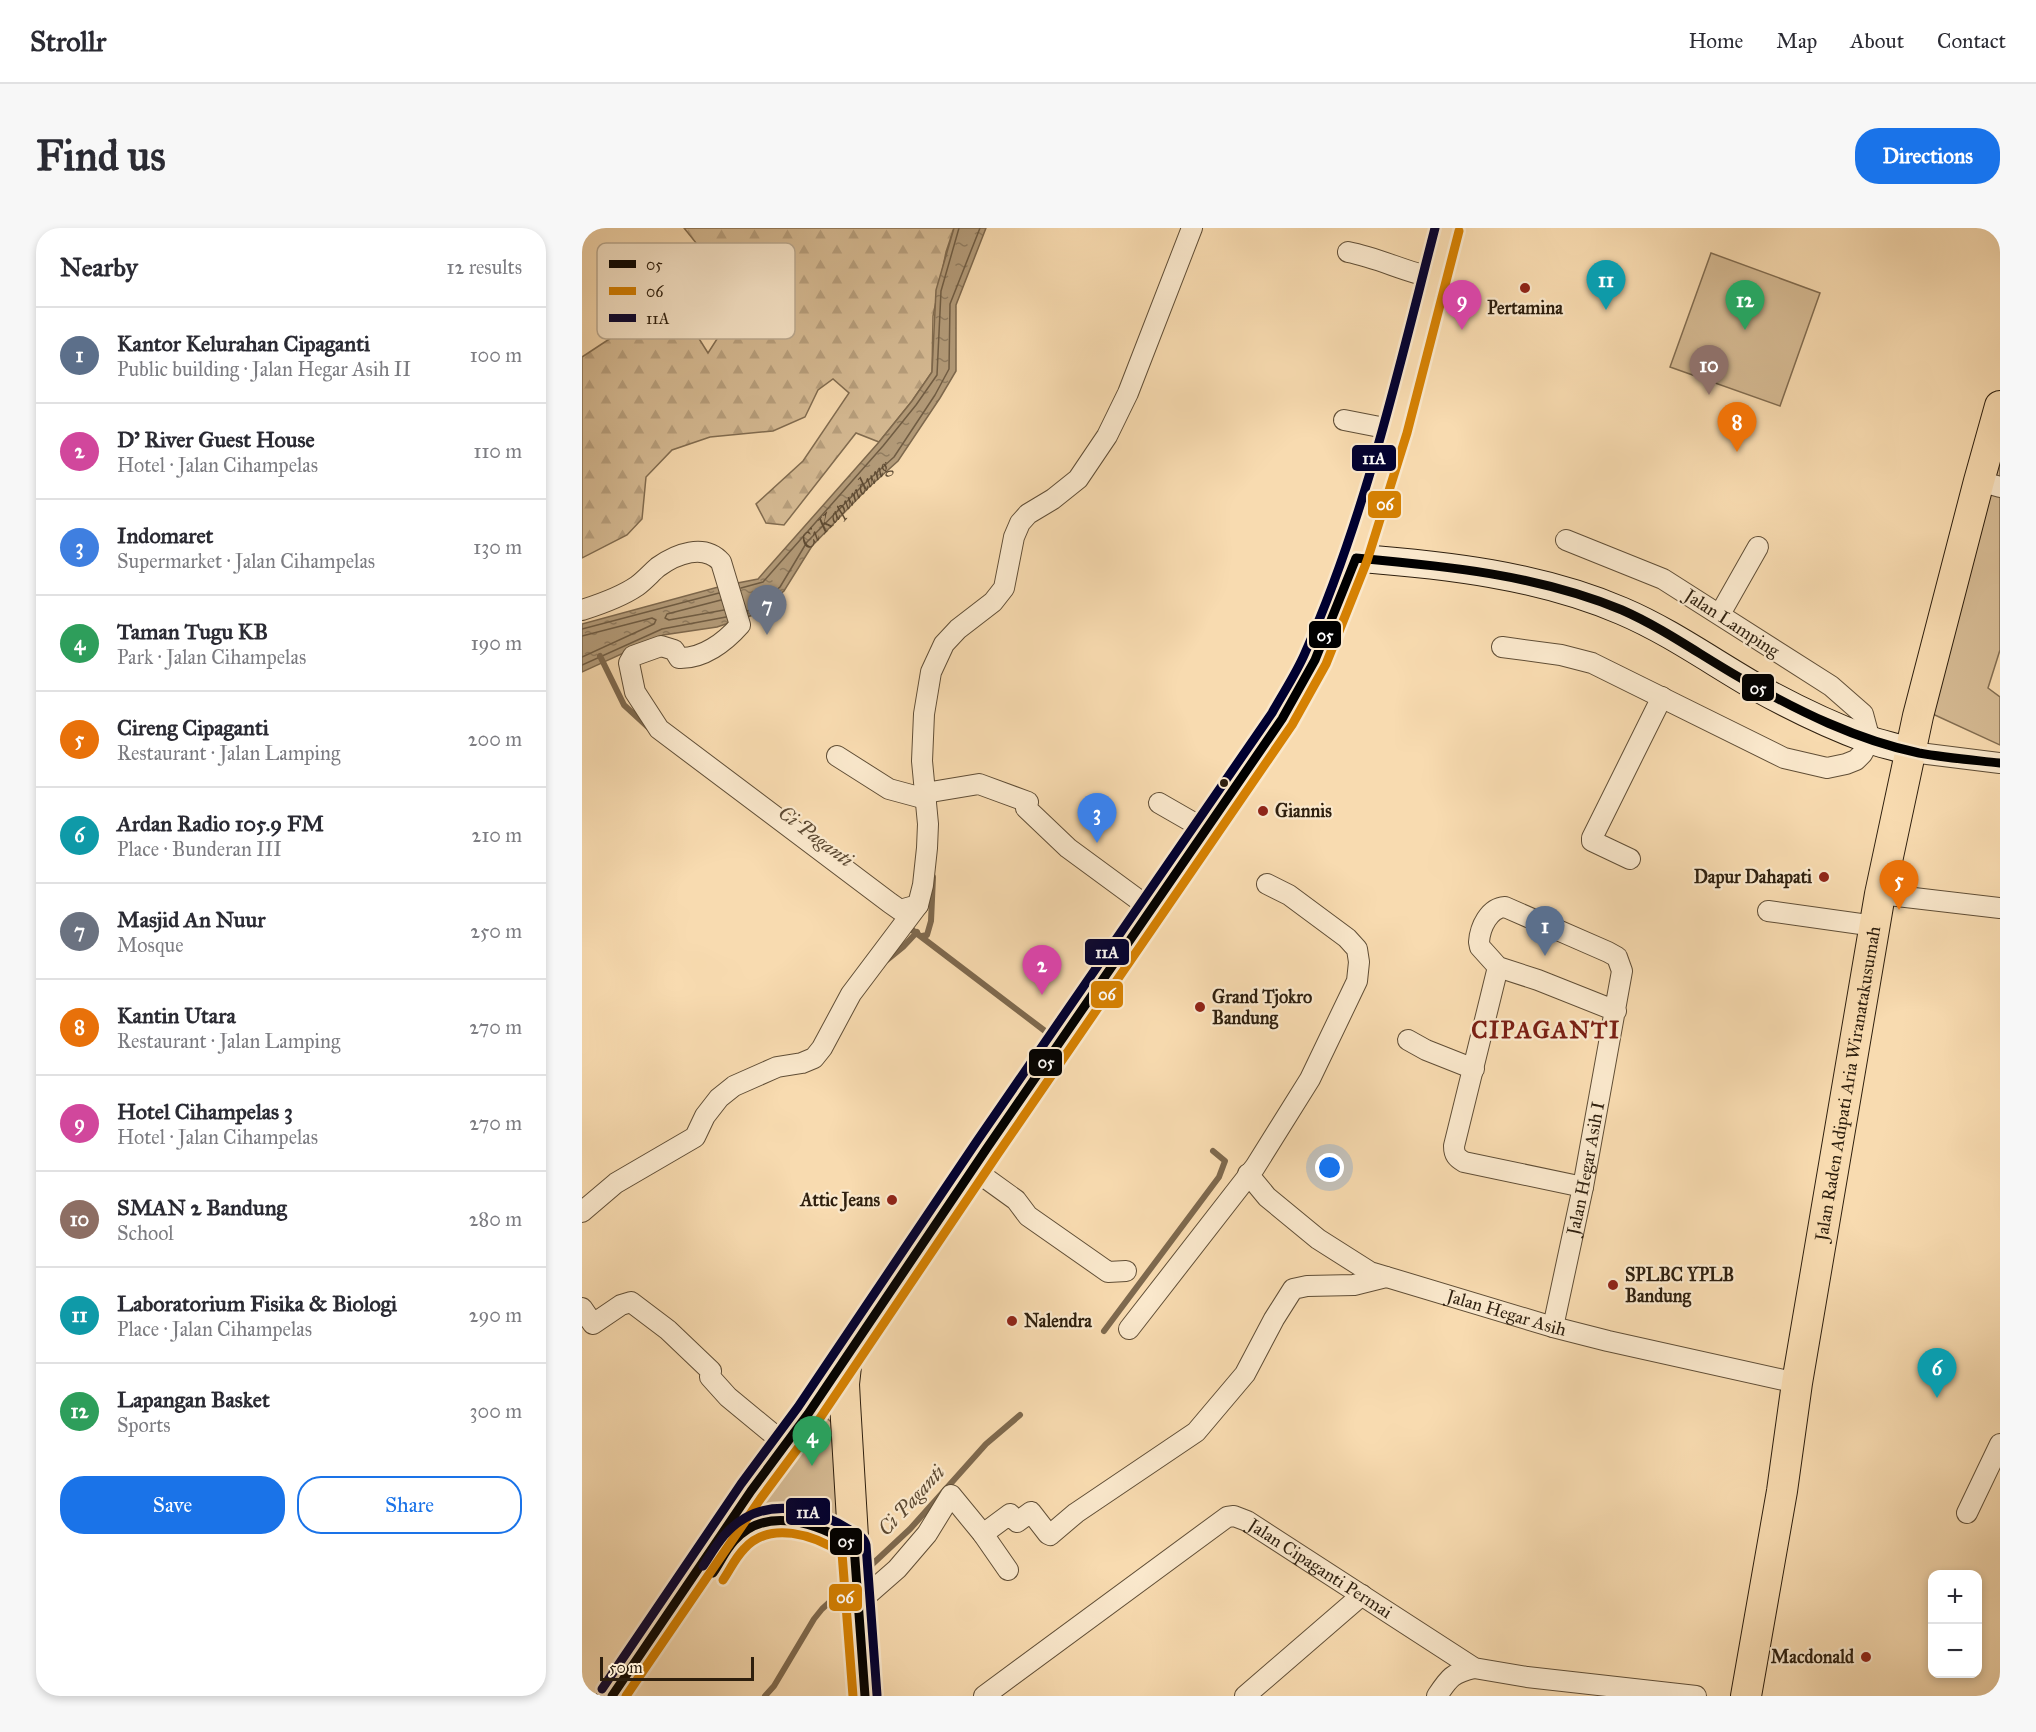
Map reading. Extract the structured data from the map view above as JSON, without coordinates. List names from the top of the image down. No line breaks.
{"streets":{"main road":["Jalan Raden Adipati Aria Wiranatakusumah"],"street":["Jalan Lamping","Jalan Hegar Asih I","Jalan Hegar Asih","Jalan Cipaganti Permai"]},"crossings":[["Jalan Raden Adipati Aria Wiranatakusumah","Jalan Hegar Asih"],["Jalan Hegar Asih I","Jalan Hegar Asih"]],"districts":["CIPAGANTI"],"water":["Ci Kapundung","Ci Paganti"],"places":["Pertamina","Giannis","Dapur Dahapati","Grand Tjokro Bandung","Attic Jeans","SPLBC YPLB Bandung","Nalendra","Macdonald"],"lines":["transit line 11A","transit line 06","transit line 05"],"legend":["05","06","11A"],"scale_bar":"50 m","page":{"header":"Strollr","nav":["Home","Map","About","Contact"],"buttons":["Directions",["Save","Share"]],"title":"Find us","heading":["Nearby","12 results"],"pins":["11","9","12","10","8","7","3","5","1","2","6","4"],"list":[{"mark":"1","name":"Kantor Kelurahan Cipaganti","note":"Public building · Jalan Hegar Asih II","value":"100 m"},{"mark":"2","name":"D' River Guest House","note":"Hotel · Jalan Cihampelas","value":"110 m"},{"mark":"3","name":"Indomaret","note":"Supermarket · Jalan Cihampelas","value":"130 m"},{"mark":"4","name":"Taman Tugu KB","note":"Park · Jalan Cihampelas","value":"190 m"},{"mark":"5","name":"Cireng Cipaganti","note":"Restaurant · Jalan Lamping","value":"200 m"},{"mark":"6","name":"Ardan Radio 105.9 FM","note":"Place · Bunderan III","value":"210 m"},{"mark":"7","name":"Masjid An Nuur","note":"Mosque","value":"250 m"},{"mark":"8","name":"Kantin Utara","note":"Restaurant · Jalan Lamping","value":"270 m"},{"mark":"9","name":"Hotel Cihampelas 3","note":"Hotel · Jalan Cihampelas","value":"270 m"},{"mark":"10","name":"SMAN 2 Bandung","note":"School","value":"280 m"},{"mark":"11","name":"Laboratorium Fisika & Biologi","note":"Place · Jalan Cihampelas","value":"290 m"},{"mark":"12","name":"Lapangan Basket","note":"Sports","value":"300 m"}],"map_buttons":["+","−"],"scale":"50 m"}}
